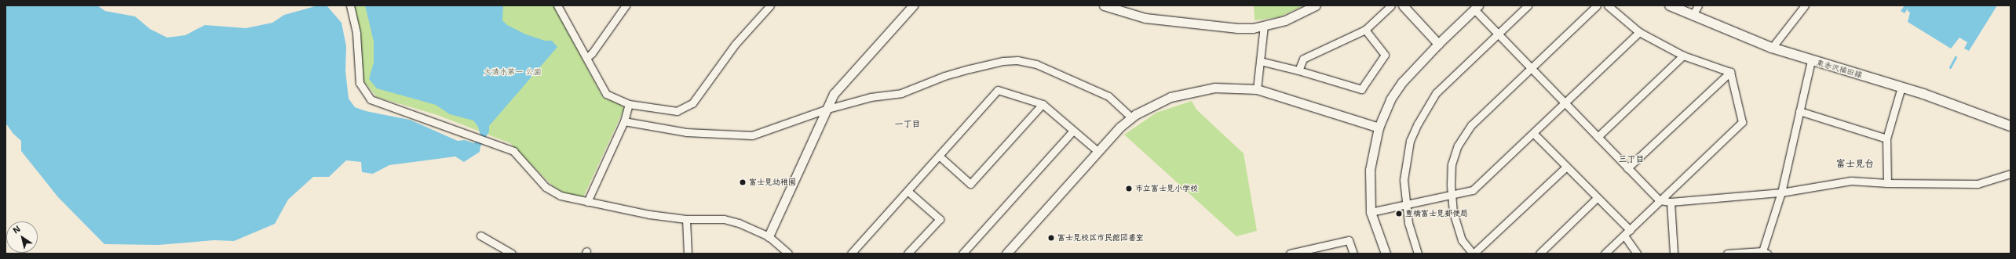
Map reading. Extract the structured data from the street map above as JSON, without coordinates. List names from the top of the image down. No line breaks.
{"streets":{"main road":["東赤沢植田線"]},"districts":["一丁目","三丁目","富士見台"],"parks":["大清水第一 公園"],"places":["富士見幼稚園","市立富士見小学校","豊橋富士見郵便局","富士見校区市民館図書室"],"north":"top left"}
